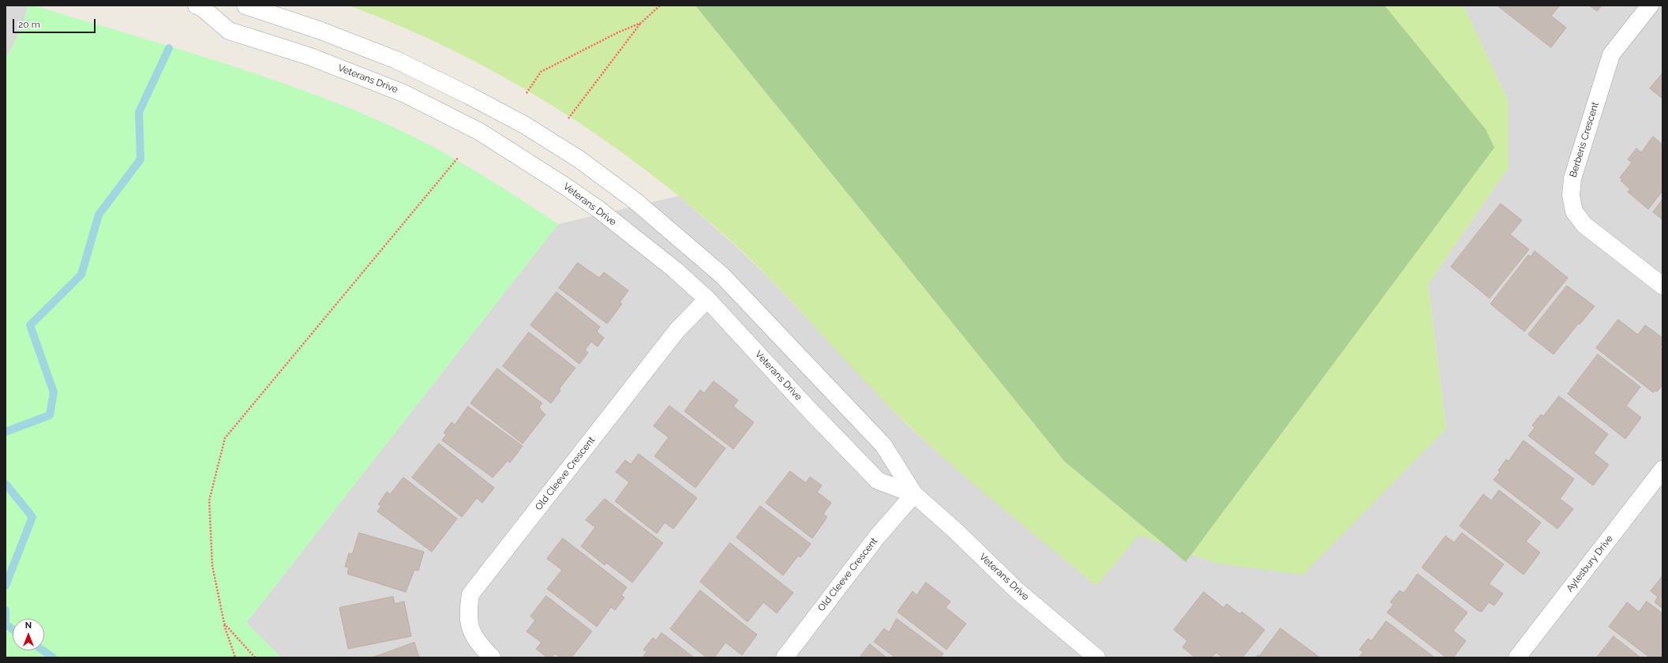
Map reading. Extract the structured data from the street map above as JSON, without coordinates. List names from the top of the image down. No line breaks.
{"streets":{"street":["Veterans Drive","Berberis Crescent","Old Cleeve Crescent","Aylesbury Drive"]},"crossings":[["Veterans Drive","Old Cleeve Crescent"]],"scale_bar":"20 m","north":"top"}
